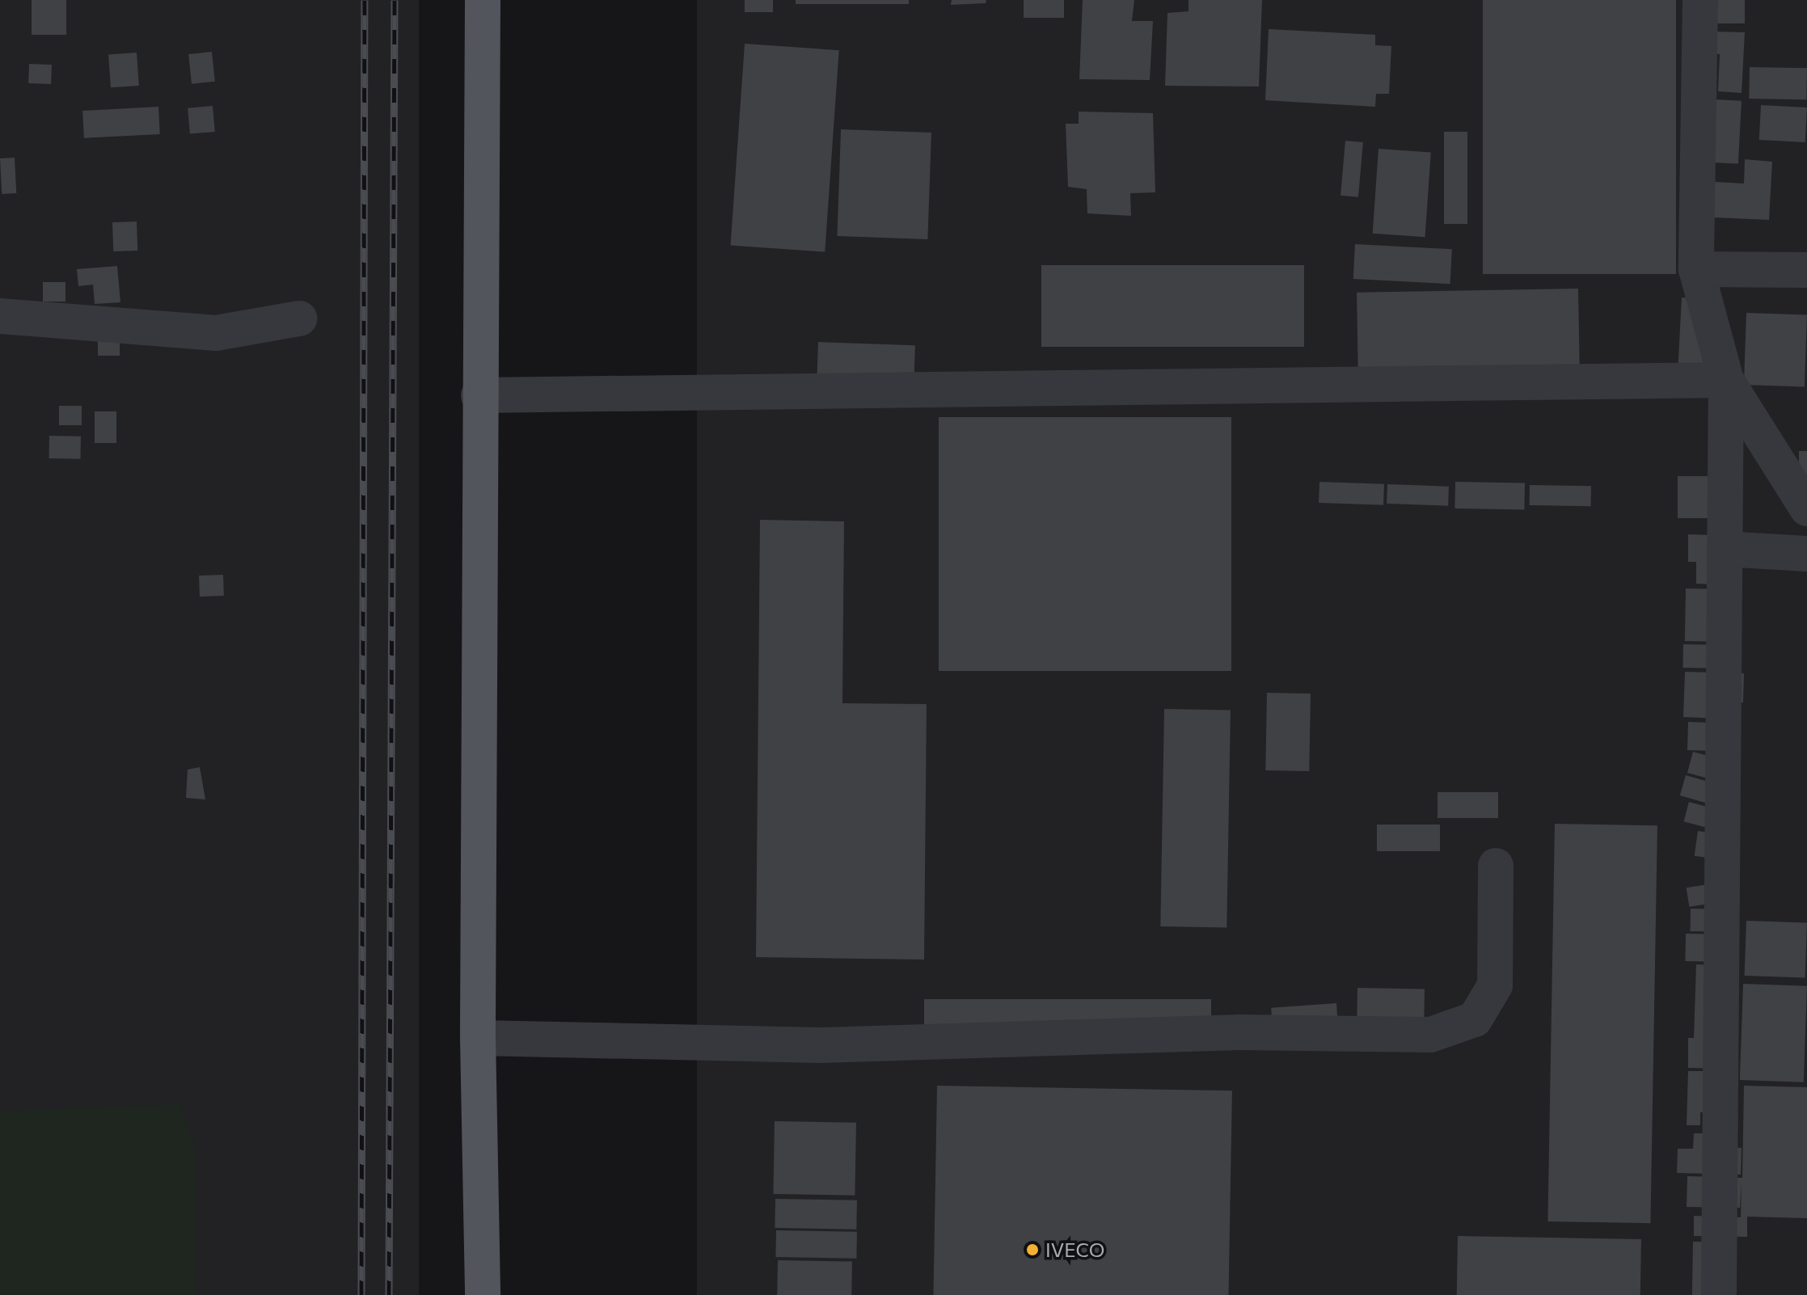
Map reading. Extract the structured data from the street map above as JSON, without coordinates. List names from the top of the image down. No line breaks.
{"places":["IVECO"]}
